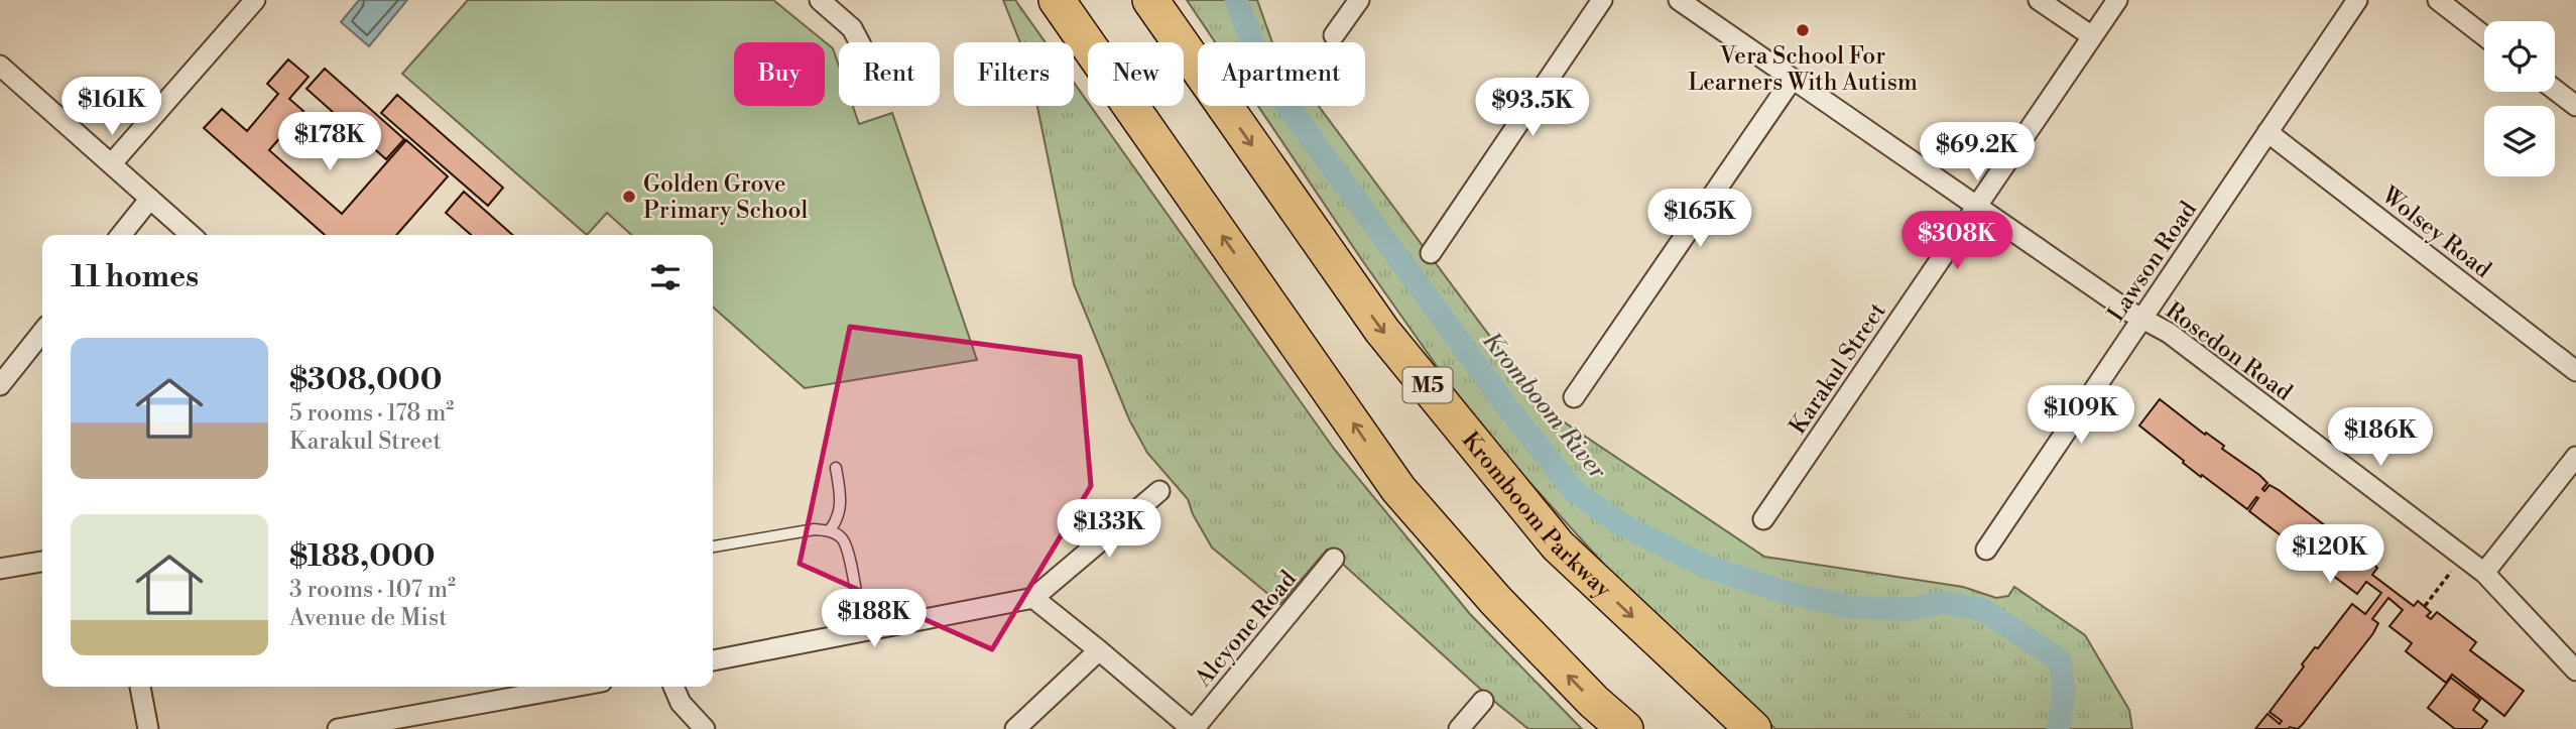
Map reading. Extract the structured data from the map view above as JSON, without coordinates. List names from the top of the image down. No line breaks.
{"streets":{"highway":["M5","Kromboom Parkway"],"street":["Wolsey Road","Lawson Road","Rosedon Road","Karakul Street","Alcyone Road"]},"crossings":[["Wolsey Road","Lawson Road"],["Lawson Road","Rosedon Road"],["Rosedon Road","Karakul Street"]],"water":["Kromboom River"],"places":["Vera School For Learners With Autism","Golden Grove Primary School"],"page":{"chip":["Buy","Rent","Filters","New","Apartment"],"price":["$161K","$93.5K","$178K","$69.2K","$165K","$308K","$109K","$186K","$133K","$120K","$188K"],"heading":"11 homes","list":[{"name":"$308,000","note":"5 rooms · 178 m² · Karakul Street"},{"name":"$188,000","note":"3 rooms · 107 m² · Avenue de Mist"}]}}
